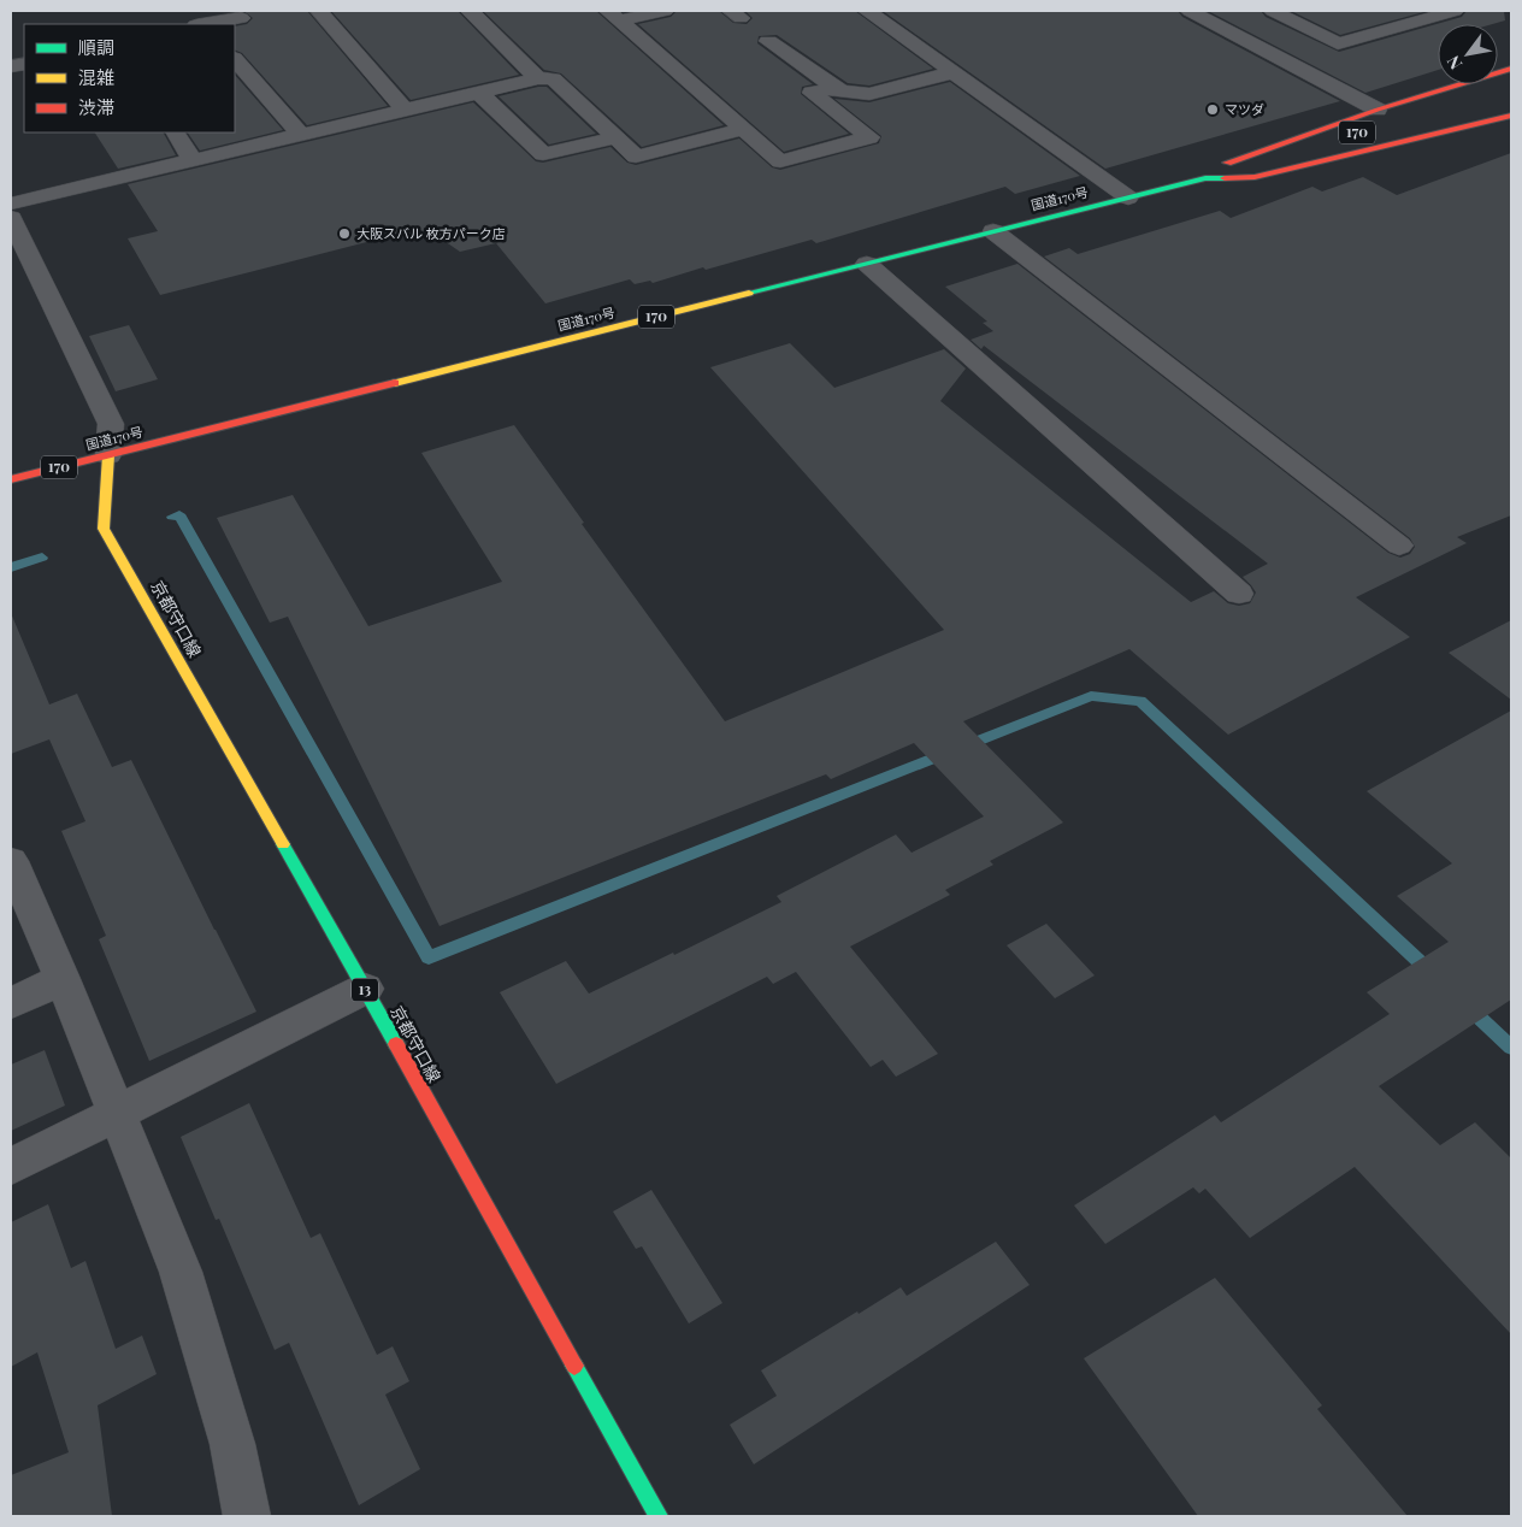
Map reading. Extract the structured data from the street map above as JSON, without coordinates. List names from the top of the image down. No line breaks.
{"streets":{"main road":["170","国道170号","京都守口線","13"]},"crossings":[["170","国道170号"],["国道170号","京都守口線"]],"places":["マツダ","大阪スバル 枚方パーク店"],"legend":["順調","混雑","渋滞"],"north":"bottom left"}
